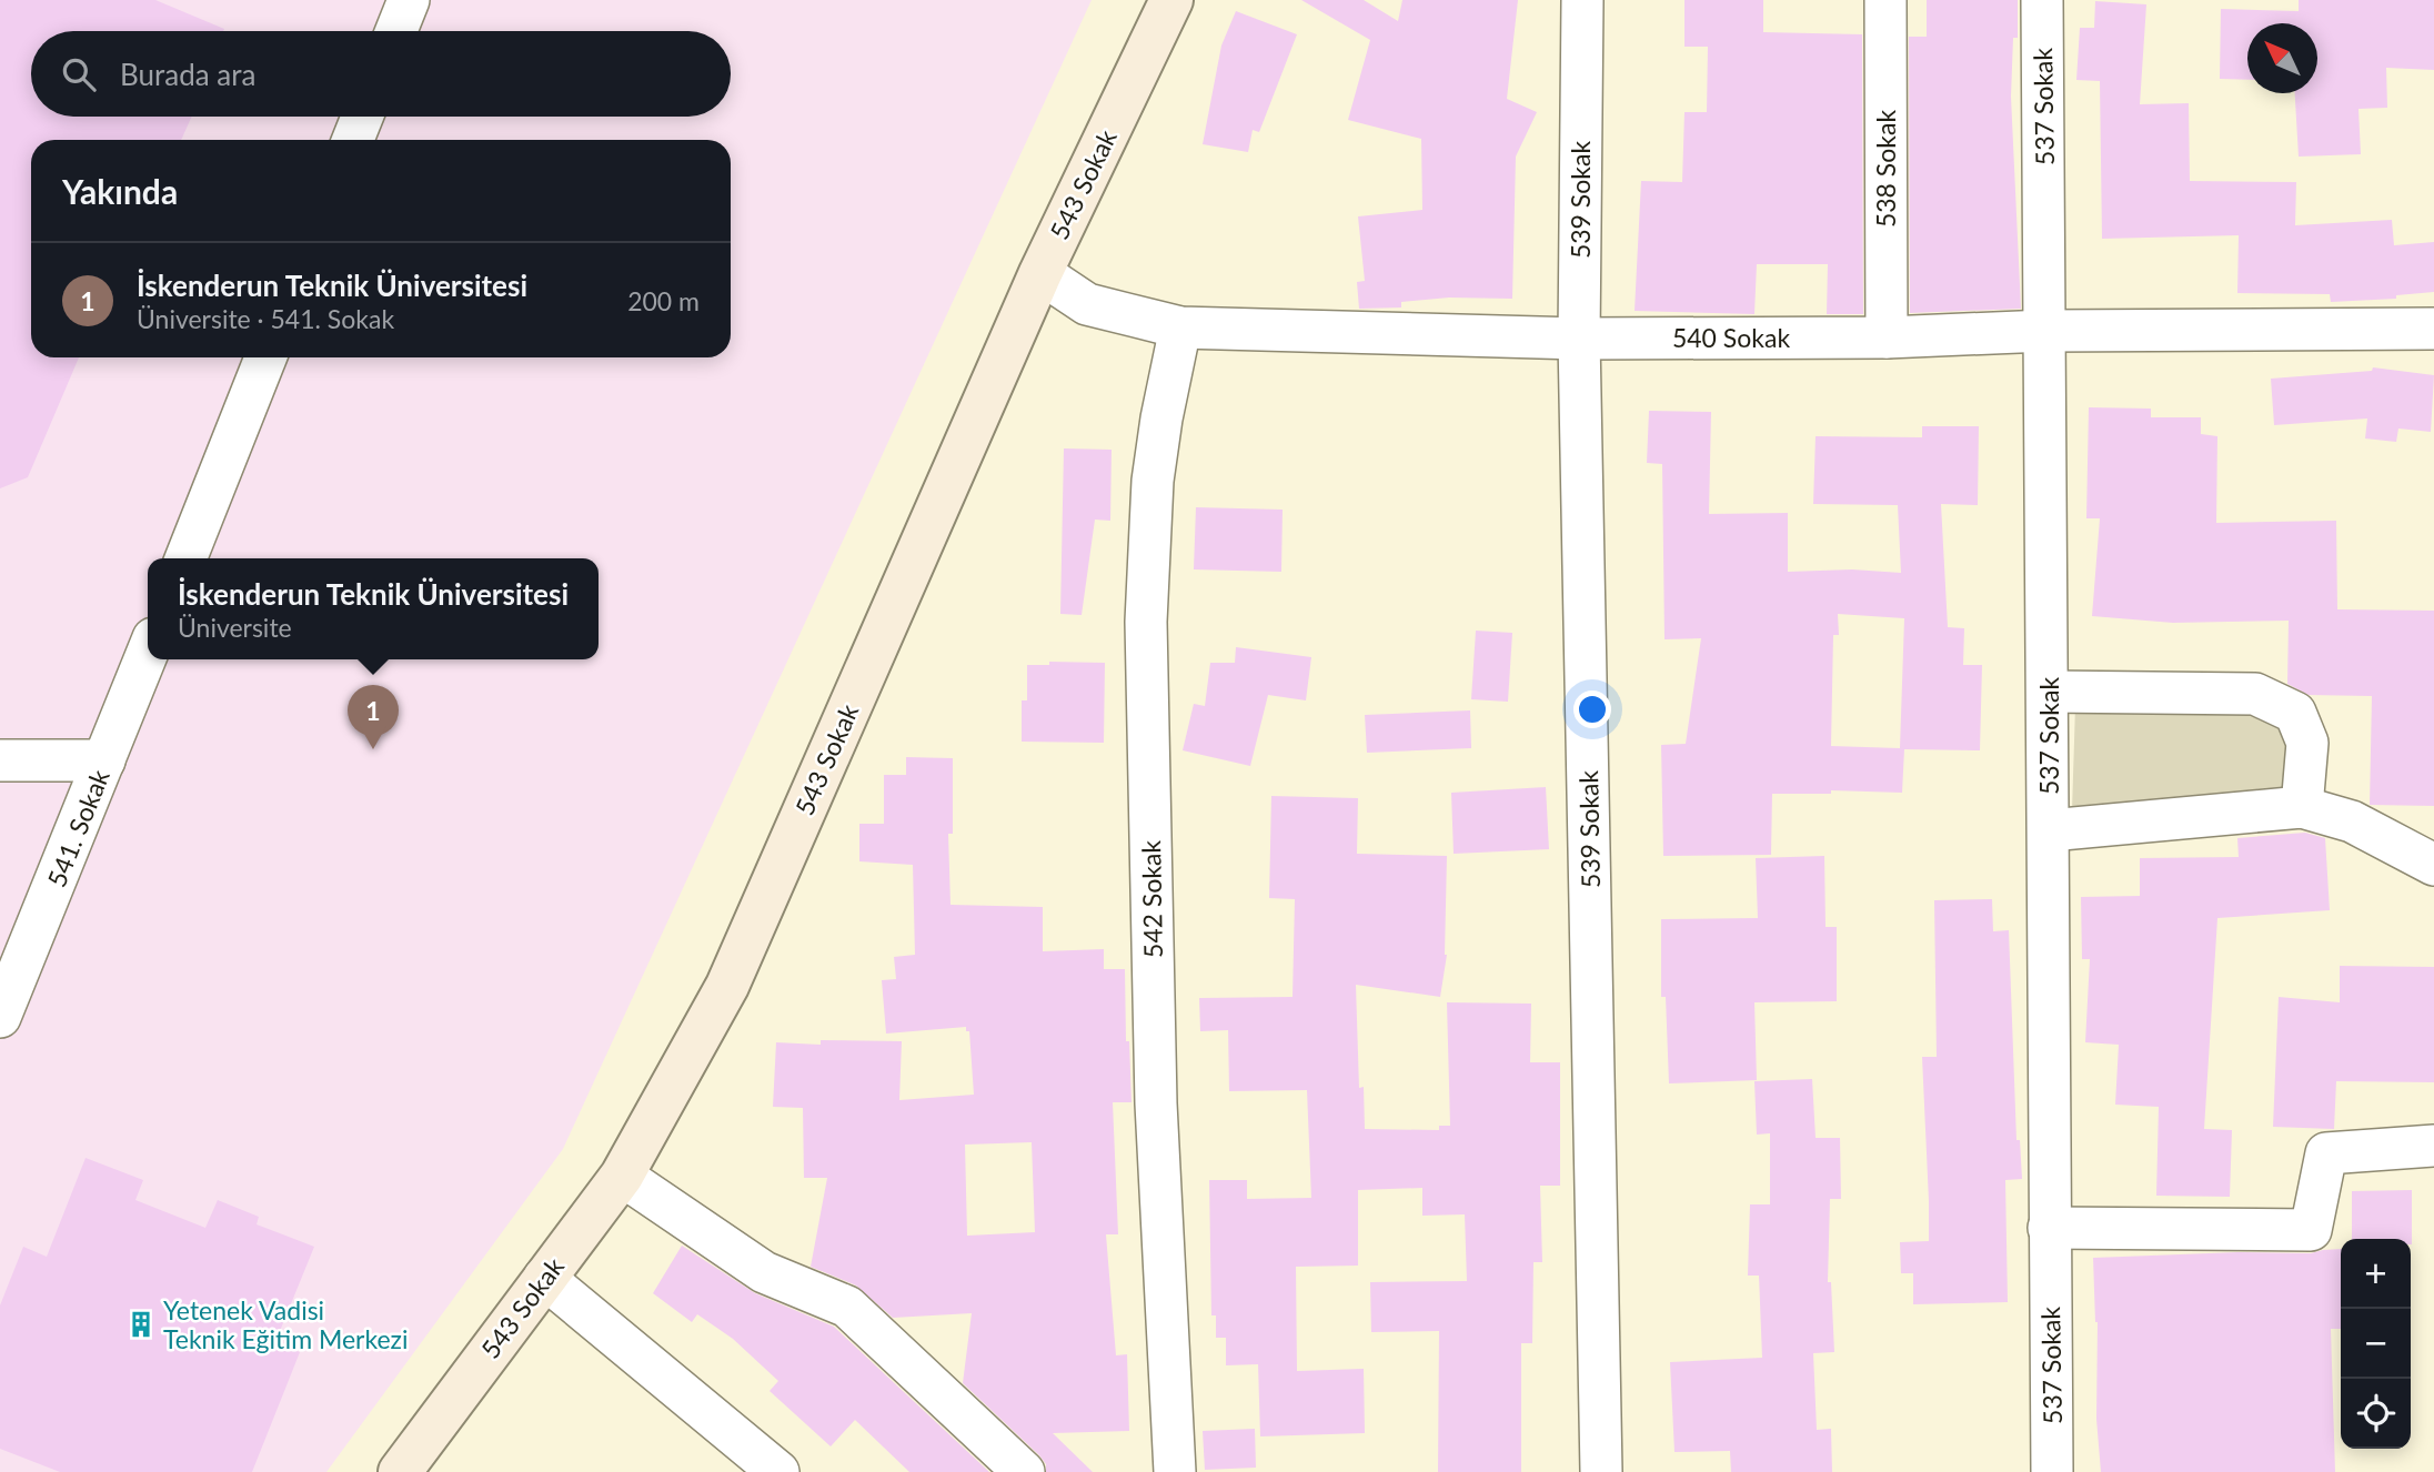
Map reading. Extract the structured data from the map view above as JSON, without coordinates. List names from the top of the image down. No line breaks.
{"streets":{"street":["537 Sokak","538 Sokak","543 Sokak","539 Sokak","540 Sokak","541. Sokak","542 Sokak"]},"crossings":[["537 Sokak","540 Sokak"],["538 Sokak","540 Sokak"],["543 Sokak","540 Sokak"],["539 Sokak","540 Sokak"],["540 Sokak","542 Sokak"]],"places":{"building":["Yetenek Vadisi Teknik Eğitim Merkezi"]},"north":"top left","page":{"search":"Burada ara","heading":"Yakında","list":[{"mark":"1","name":"İskenderun Teknik Üniversitesi","note":"Üniversite · 541. Sokak","value":"200 m"}],"popup":["İskenderun Teknik Üniversitesi","Üniversite"],"pins":"1","map_buttons":["+","−"]}}
